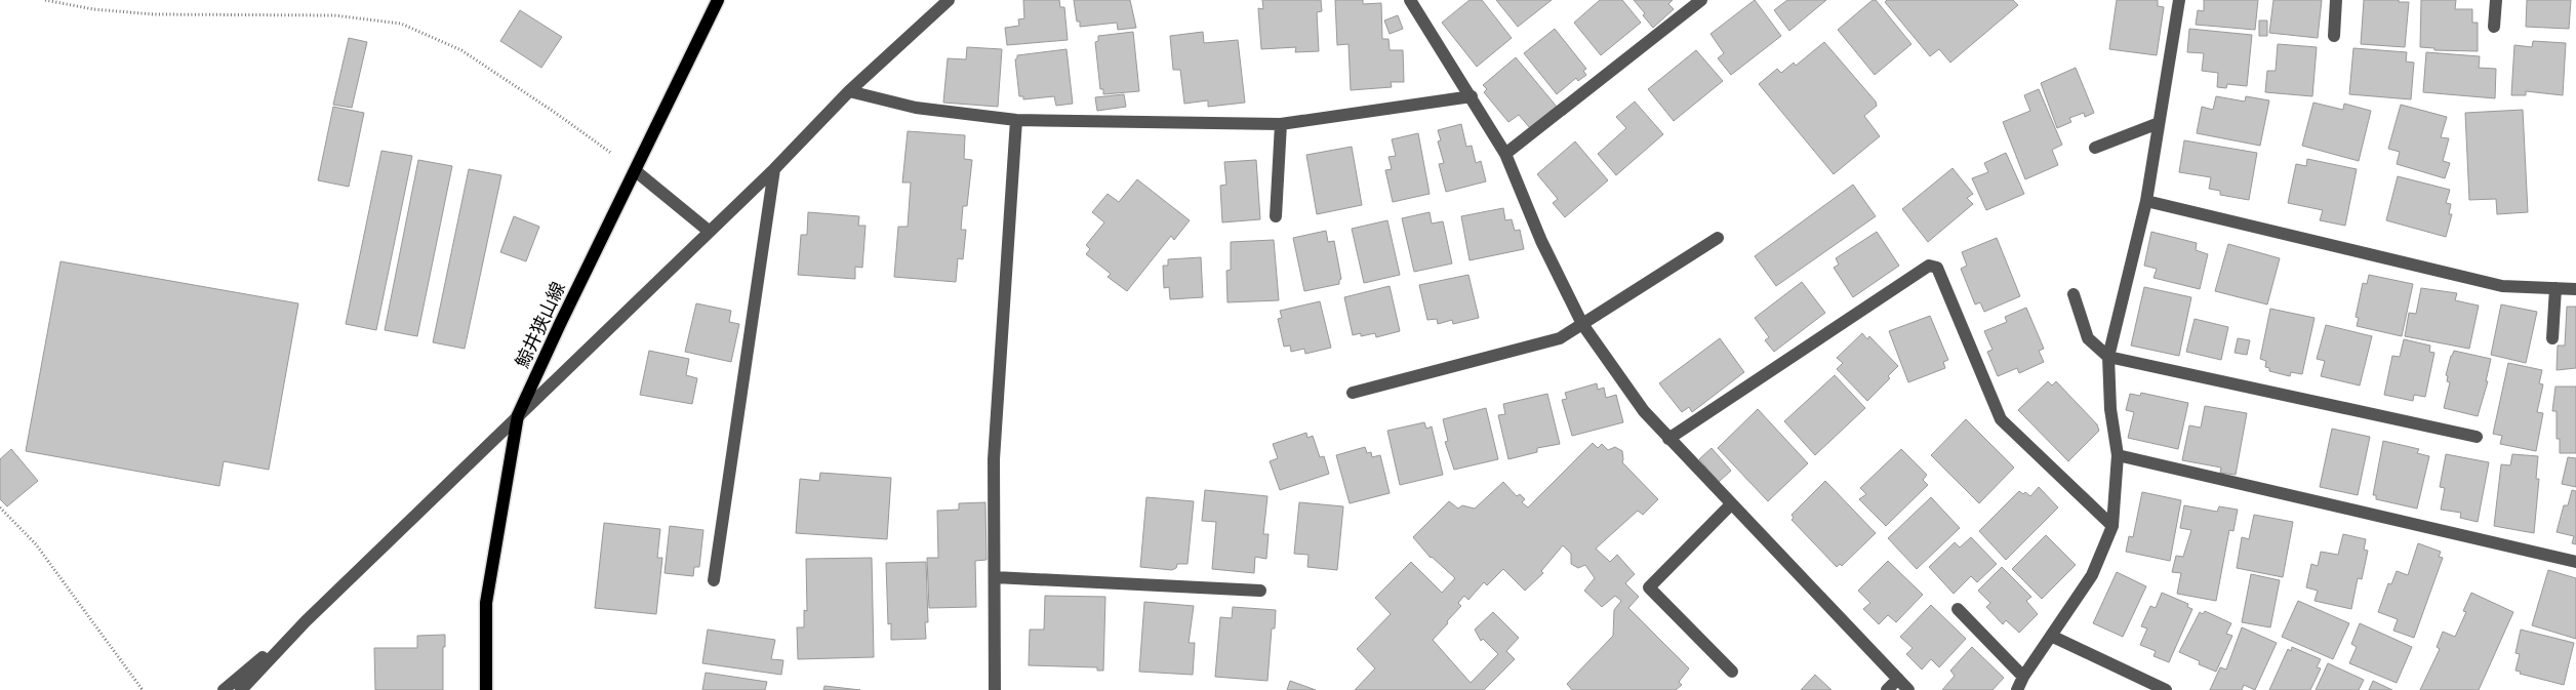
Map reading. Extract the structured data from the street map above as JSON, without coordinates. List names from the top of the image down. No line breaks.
{"streets":{"main road":["鯨井狭山線"]}}
